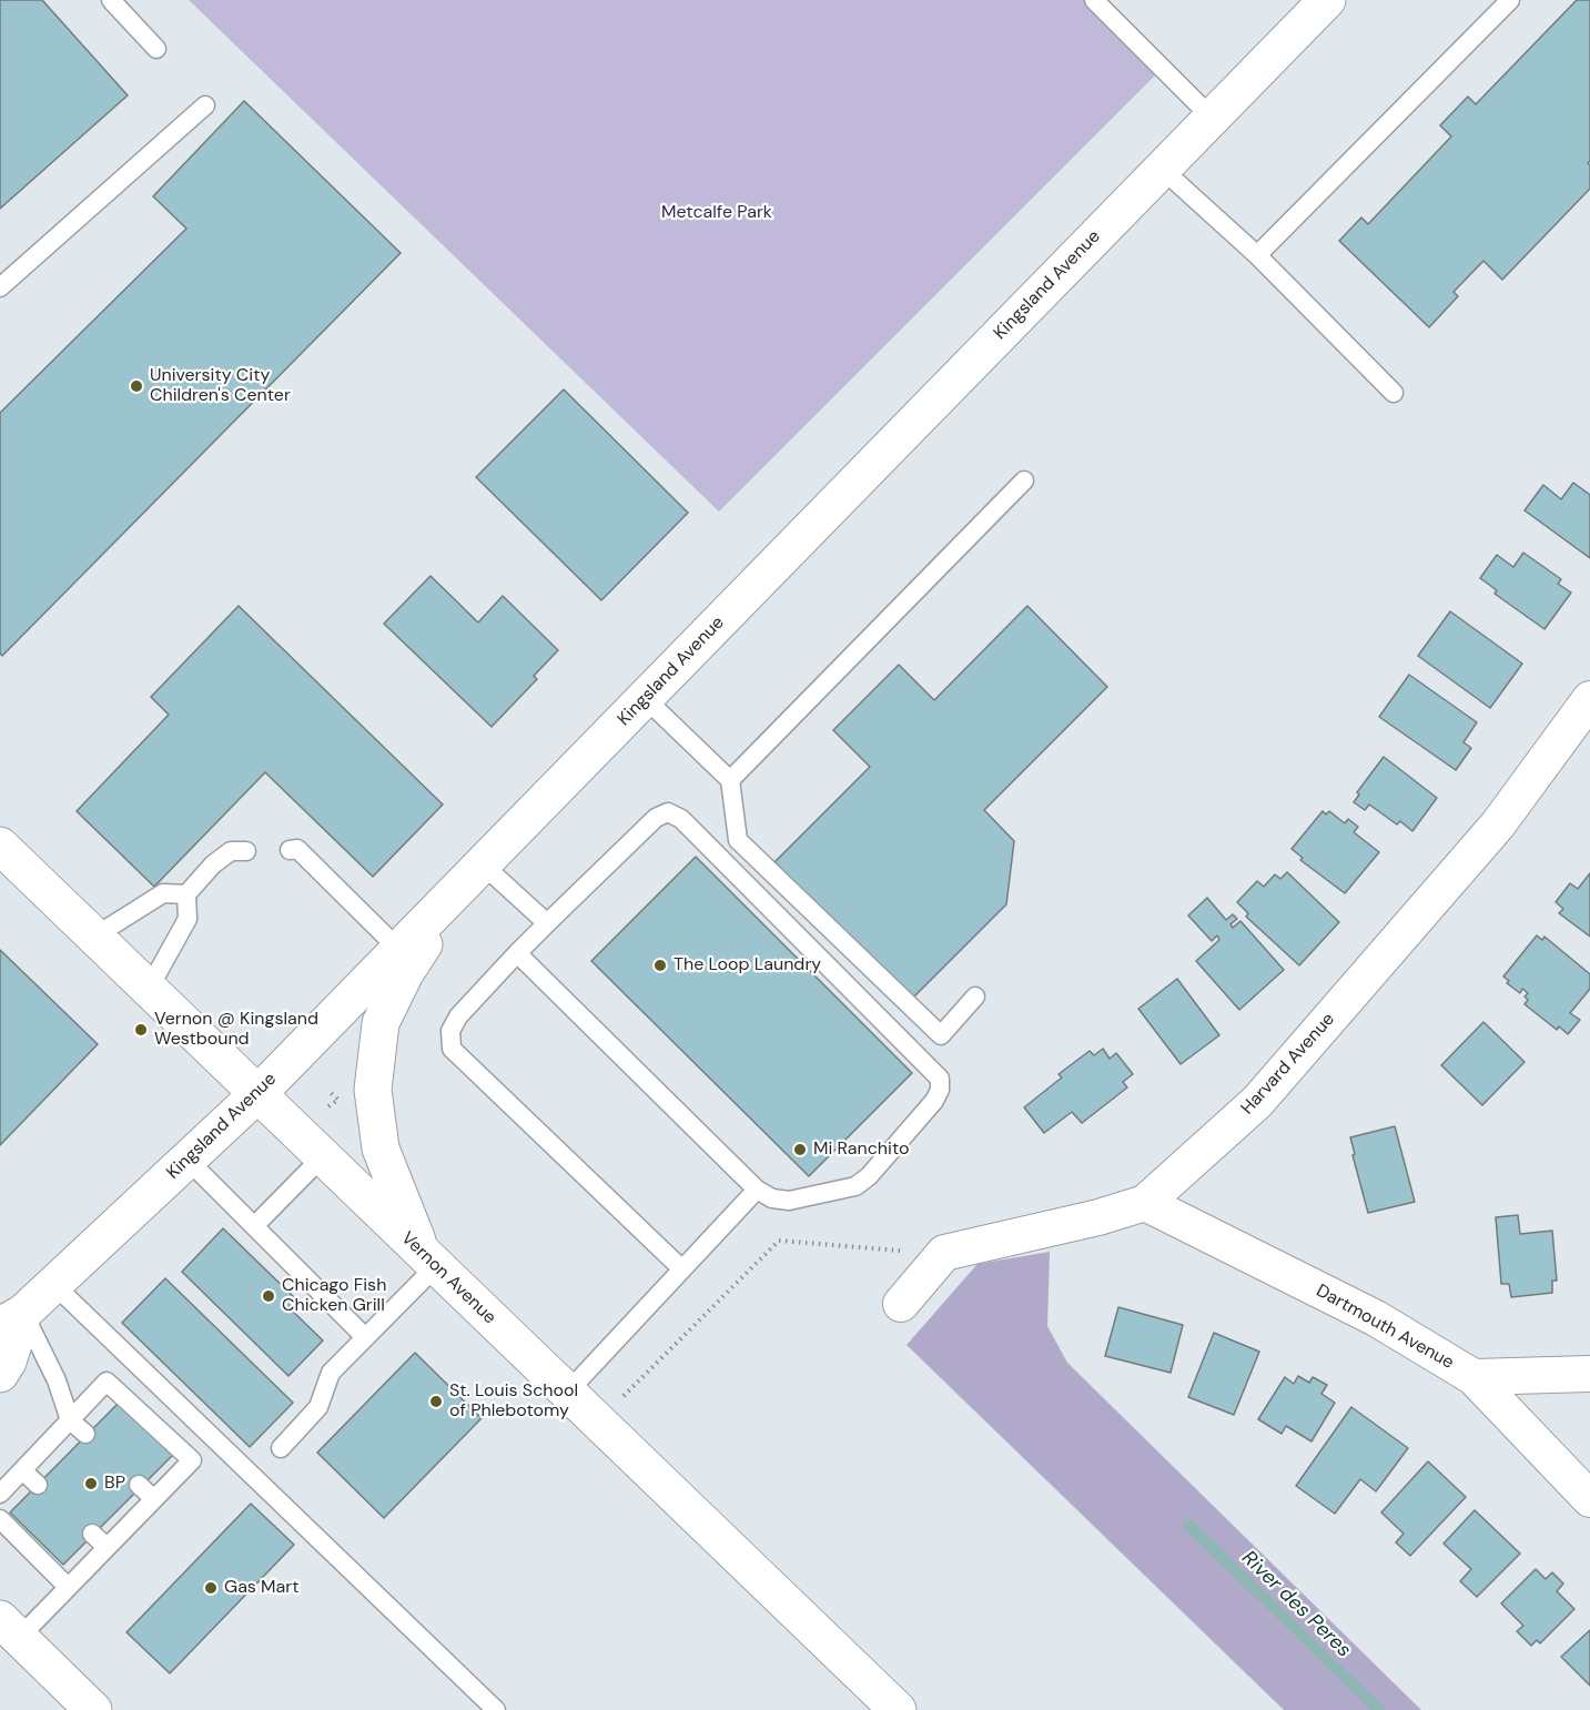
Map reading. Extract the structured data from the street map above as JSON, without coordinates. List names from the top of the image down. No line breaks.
{"streets":{"street":["Kingsland Avenue","Harvard Avenue","Vernon Avenue","Dartmouth Avenue"]},"crossings":[["Kingsland Avenue","Vernon Avenue"],["Harvard Avenue","Dartmouth Avenue"]],"water":["River des Peres"],"parks":["Metcalfe Park"],"places":["University City Children's Center","The Loop Laundry","Vernon @ Kingsland Westbound","Mi Ranchito","Chicago Fish Chicken Grill","St. Louis School of Phlebotomy","BP","Gas Mart"]}
